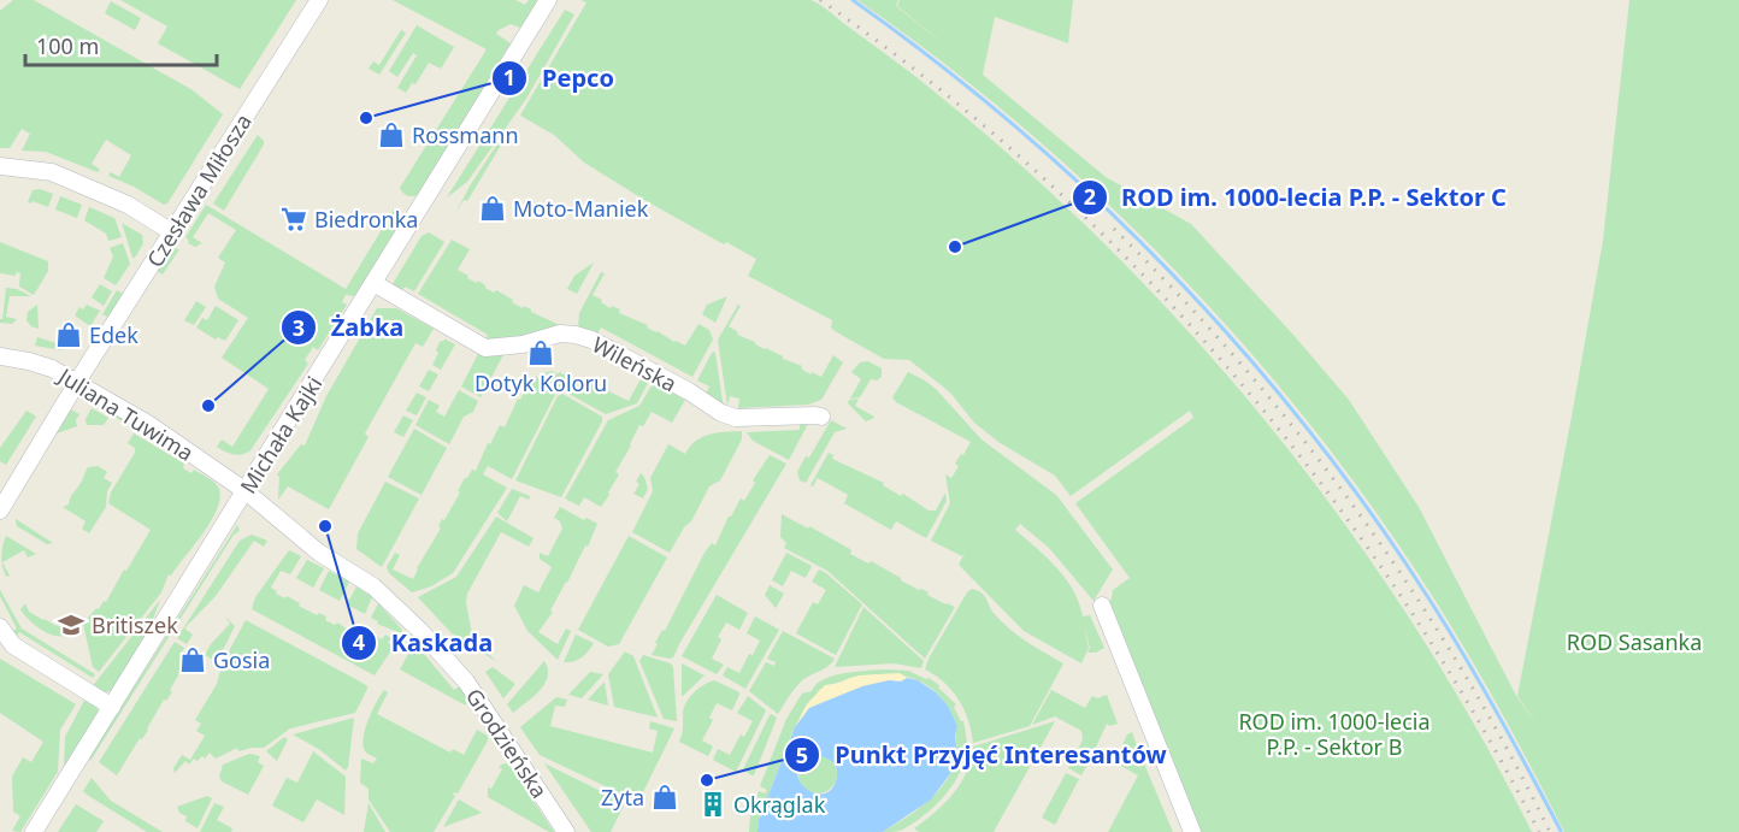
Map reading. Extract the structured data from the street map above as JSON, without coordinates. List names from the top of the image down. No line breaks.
{"streets":{"street":["Czesława Miłosza","Wileńska","Juliana Tuwima","Michała Kajki","Grodzieńska"]},"crossings":[["Czesława Miłosza","Juliana Tuwima"],["Wileńska","Michała Kajki"],["Juliana Tuwima","Michała Kajki"],["Juliana Tuwima","Grodzieńska"],["Michała Kajki","Grodzieńska"]],"parks":["ROD Sasanka","ROD im. 1000-lecia P.P. - Sektor B"],"places":{"other":["Pepco","ROD im. 1000-lecia P.P. - Sektor C","Żabka","Kaskada","Punkt Przyjęć Interesantów"],"shop":["Rossmann","Moto-Maniek","Edek","Dotyk Koloru","Gosia","Zyta"],"supermarket":["Biedronka"],"school or university":["Britiszek"],"building":["Okrąglak"]},"scale_bar":"100 m"}
